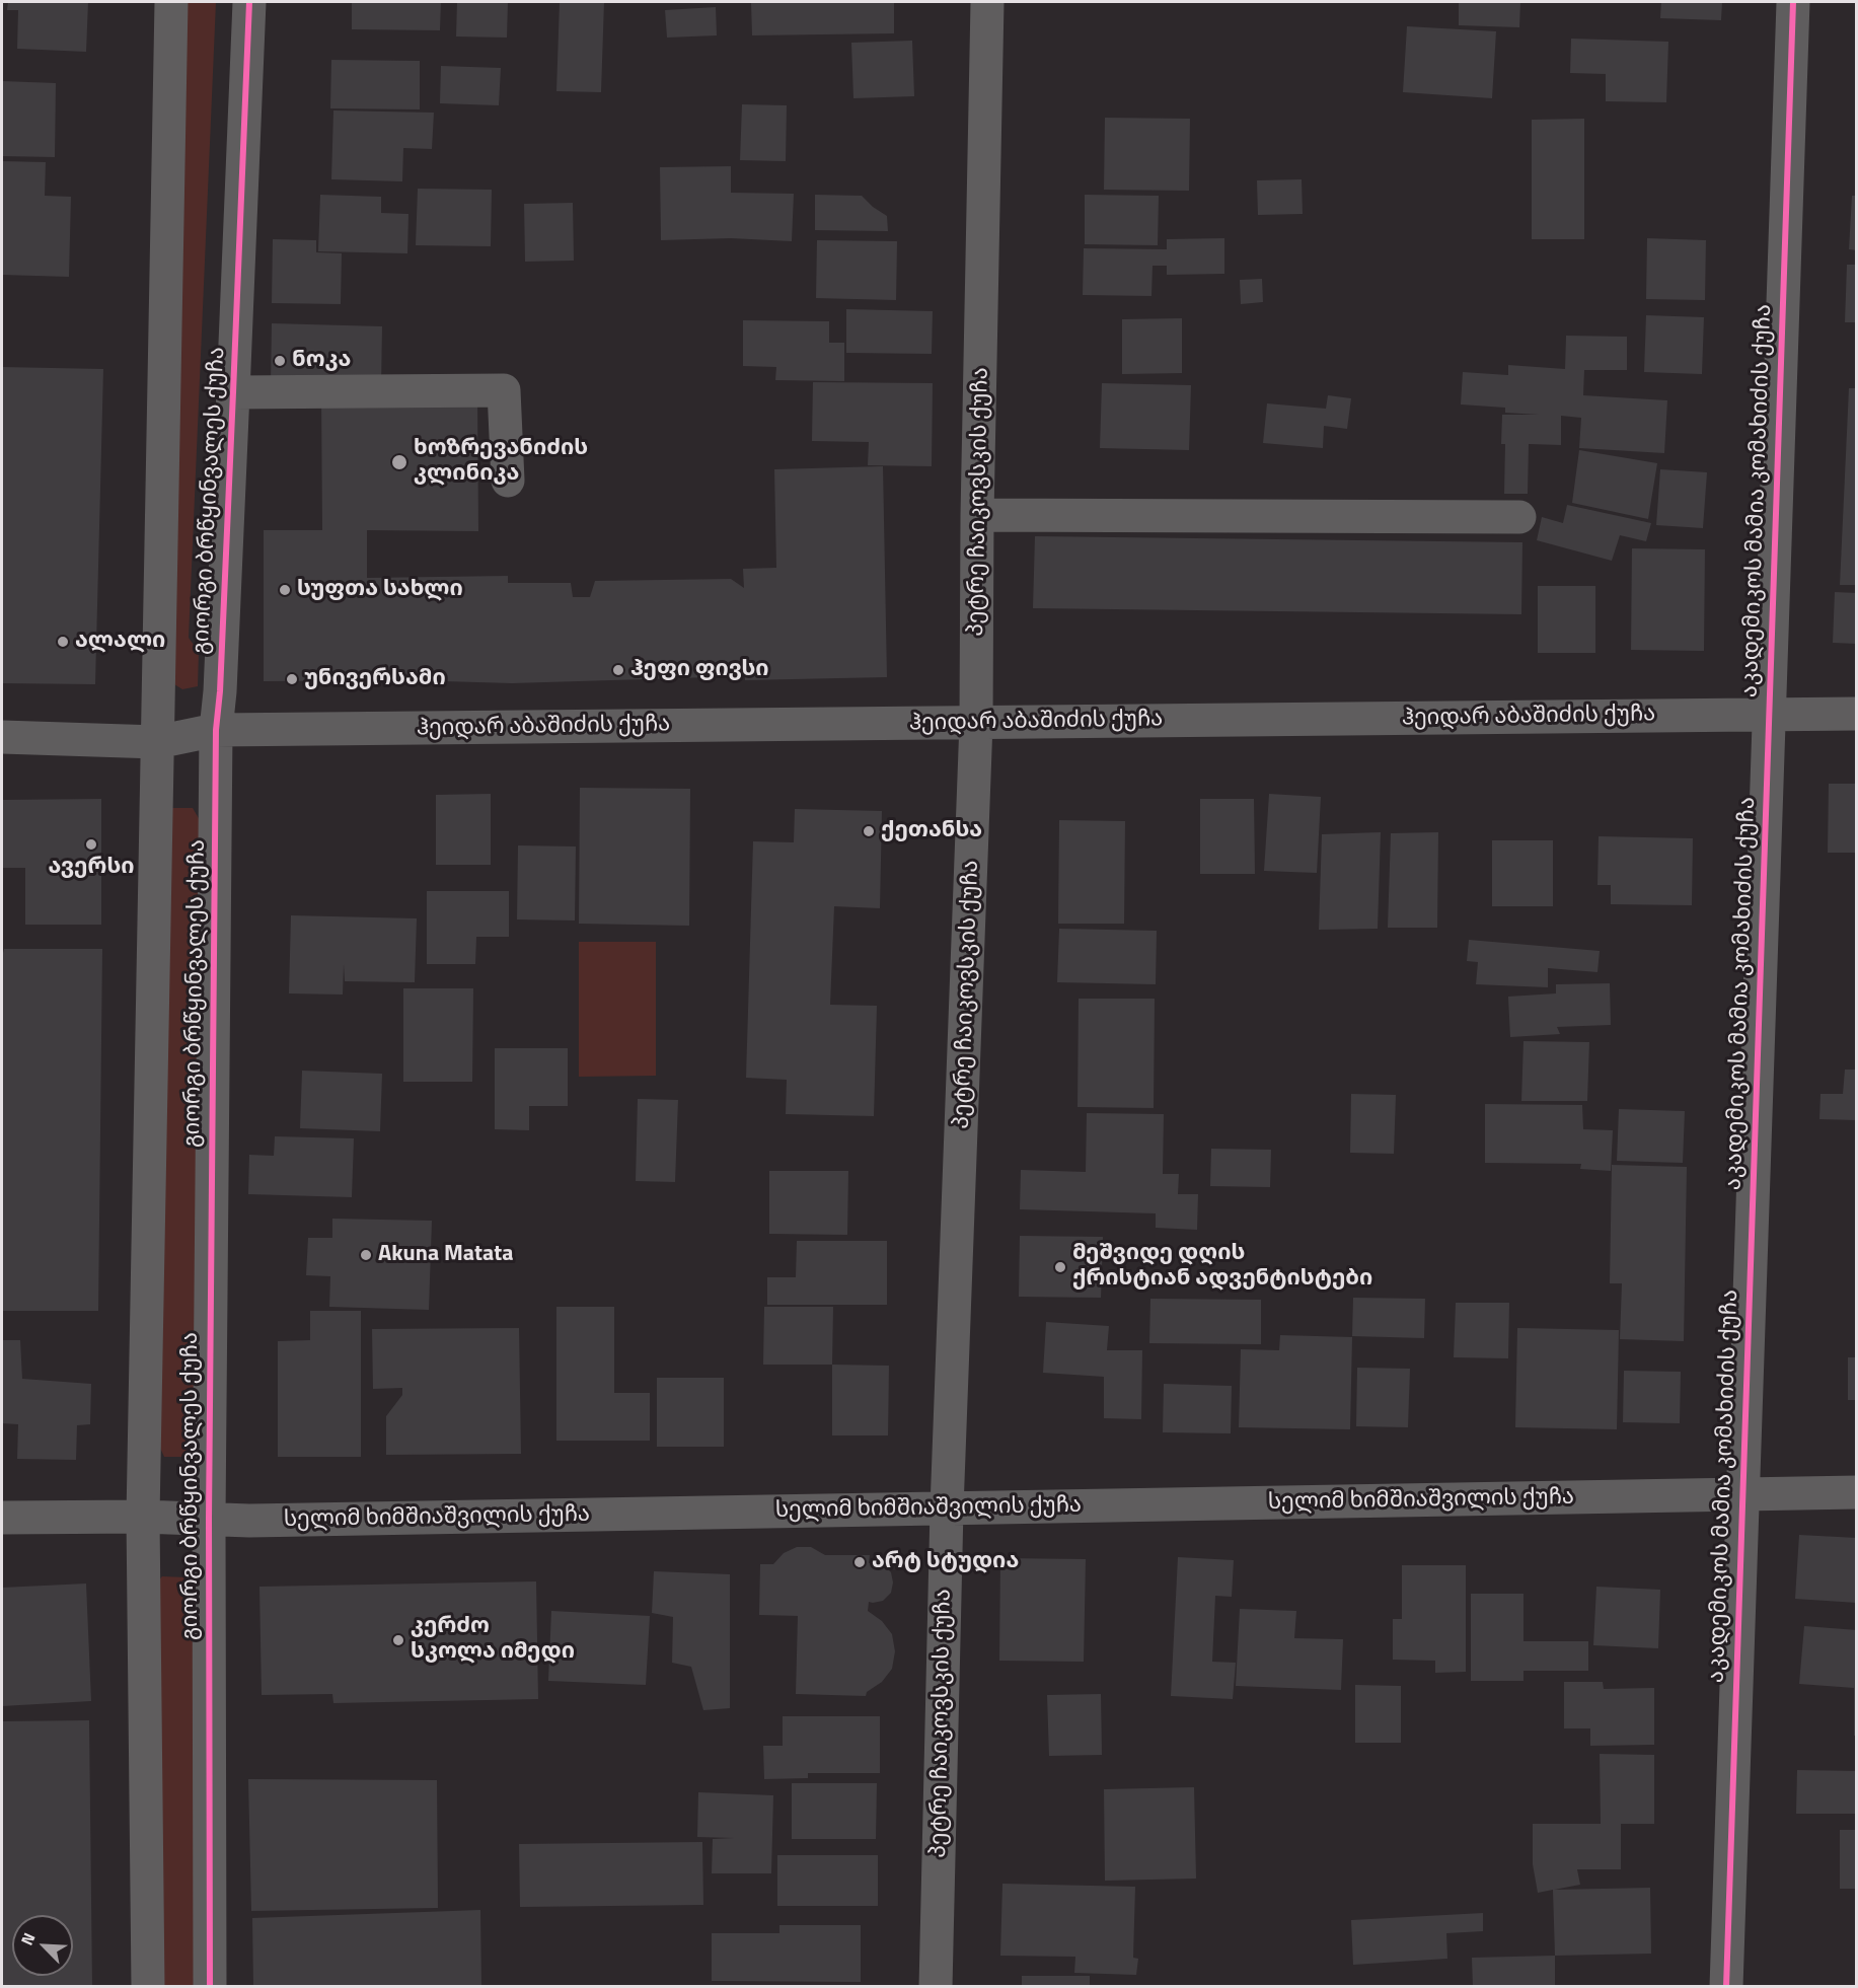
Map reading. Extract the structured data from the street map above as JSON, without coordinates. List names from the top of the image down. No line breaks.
{"streets":{"street":["გიორგი ბრწყინვალეს ქუჩა","აკადემიკოს მამია კომახიძის ქუჩა","პეტრე ჩაიკოვსკის ქუჩა","ჰეიდარ აბაშიძის ქუჩა","სელიმ ხიმშიაშვილის ქუჩა"]},"crossings":[["გიორგი ბრწყინვალეს ქუჩა","ჰეიდარ აბაშიძის ქუჩა"],["გიორგი ბრწყინვალეს ქუჩა","სელიმ ხიმშიაშვილის ქუჩა"],["აკადემიკოს მამია კომახიძის ქუჩა","ჰეიდარ აბაშიძის ქუჩა"],["აკადემიკოს მამია კომახიძის ქუჩა","სელიმ ხიმშიაშვილის ქუჩა"],["პეტრე ჩაიკოვსკის ქუჩა","ჰეიდარ აბაშიძის ქუჩა"],["პეტრე ჩაიკოვსკის ქუჩა","სელიმ ხიმშიაშვილის ქუჩა"]],"places":["ნოკა","ხოზრევანიძის კლინიკა","სუფთა სახლი","ალალი","ჰეფი ფივსი","უნივერსამი","ქეთანსა","ავერსი","Akuna Matata","მეშვიდე დღის ქრისტიან ადვენტისტები","არტ სტუდია","კერძო სკოლა იმედი"],"north":"top left"}
